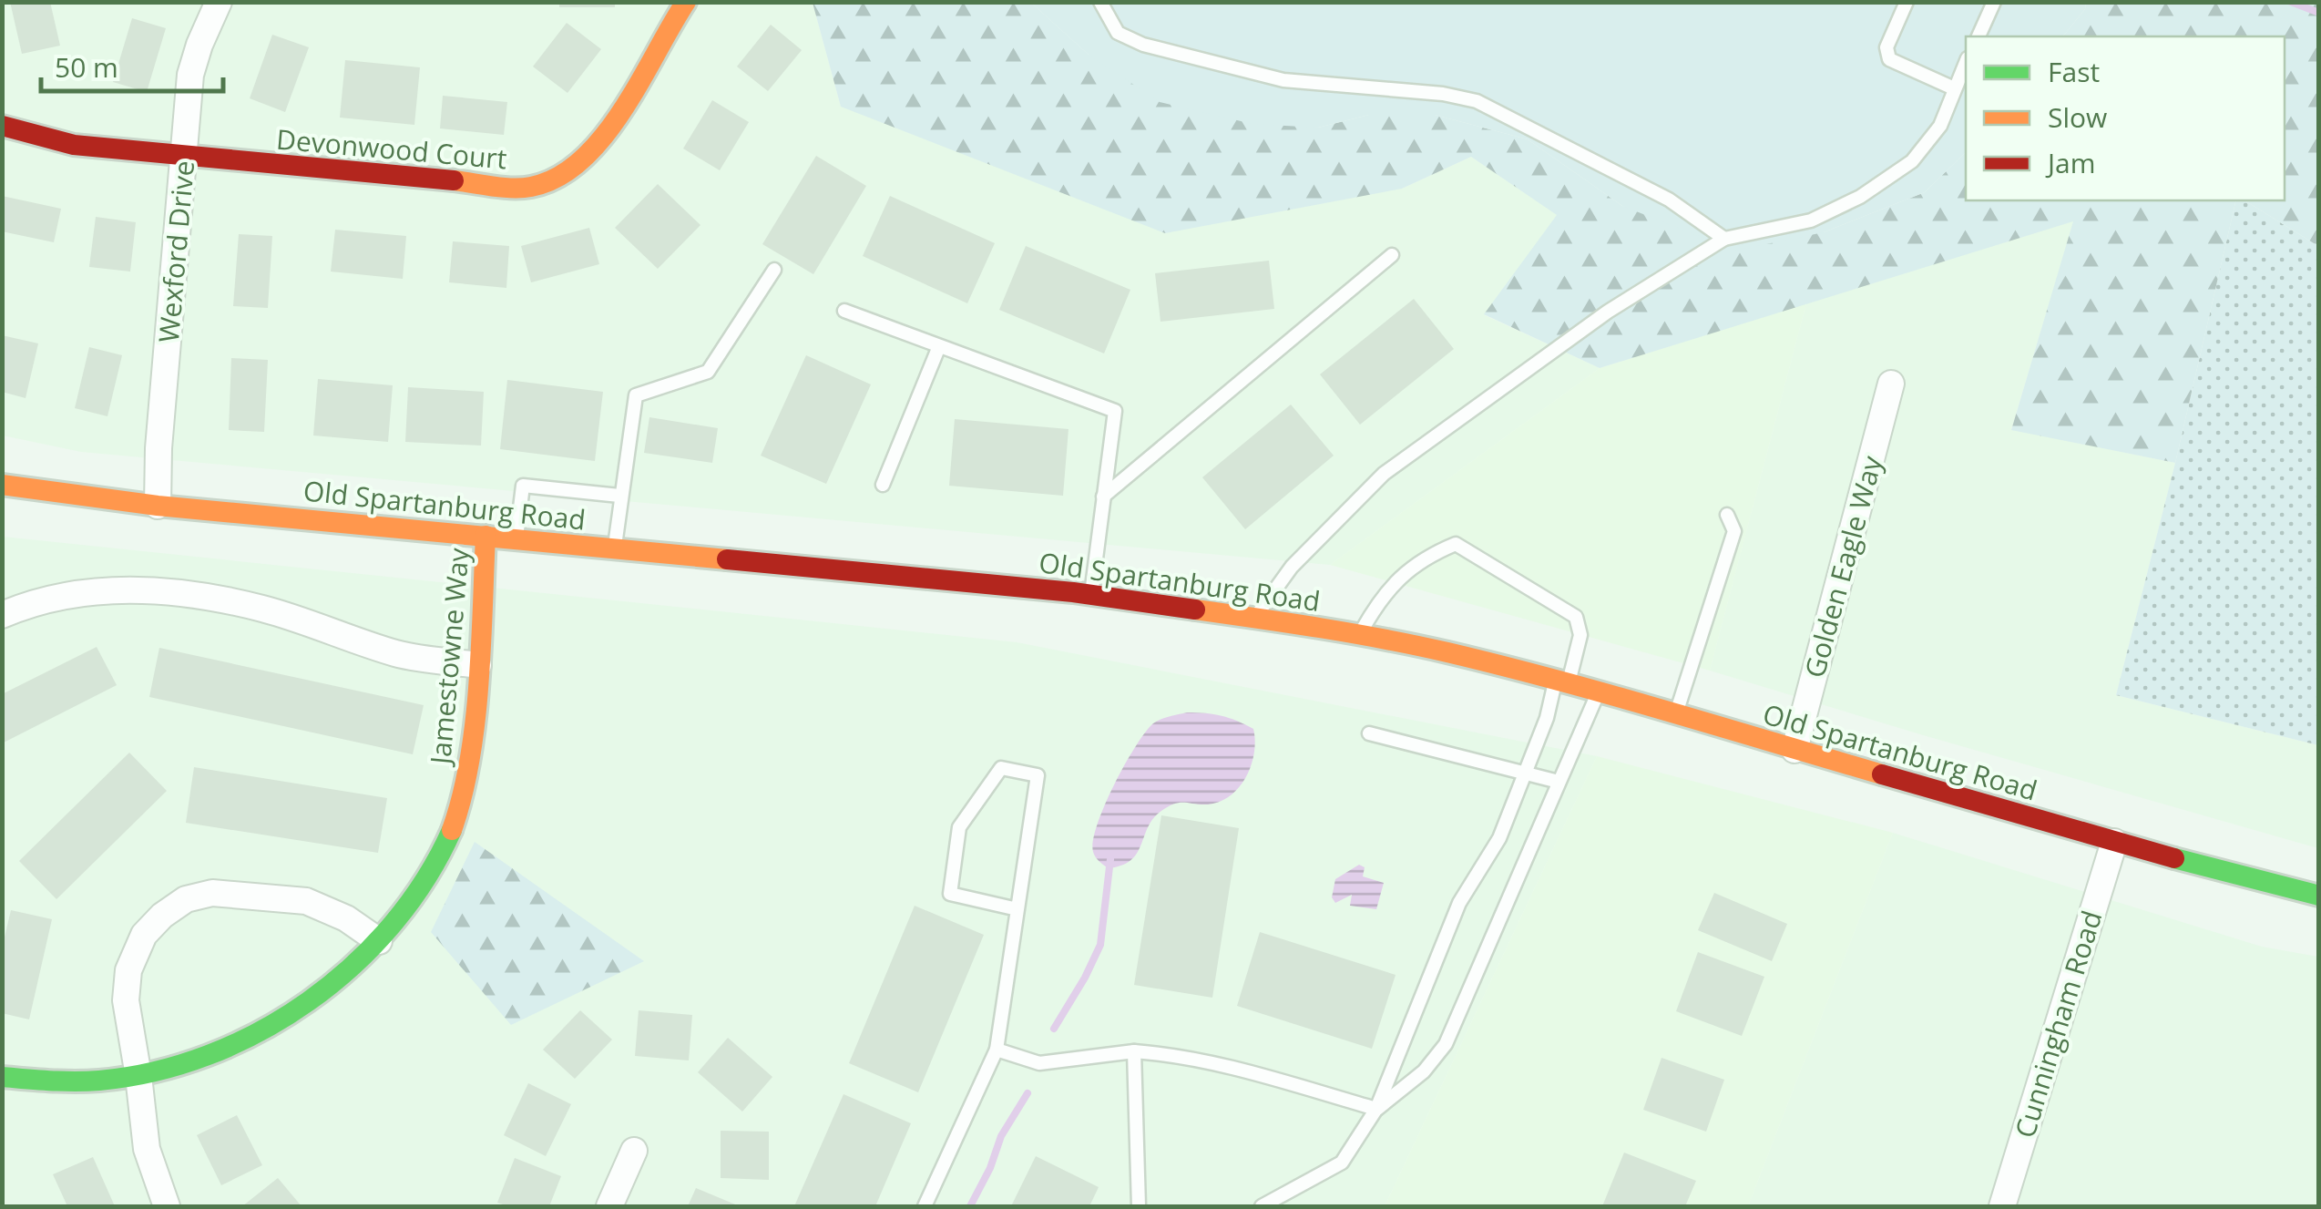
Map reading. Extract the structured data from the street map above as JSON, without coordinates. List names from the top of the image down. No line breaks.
{"streets":{"main road":["Devonwood Court","Old Spartanburg Road","Jamestowne Way"],"street":["Wexford Drive","Golden Eagle Way","Cunningham Road"]},"crossings":[["Devonwood Court","Wexford Drive"],["Wexford Drive","Old Spartanburg Road"],["Old Spartanburg Road","Golden Eagle Way"],["Old Spartanburg Road","Jamestowne Way"],["Old Spartanburg Road","Cunningham Road"]],"legend":["Fast","Slow","Jam"],"scale_bar":"50 m"}
